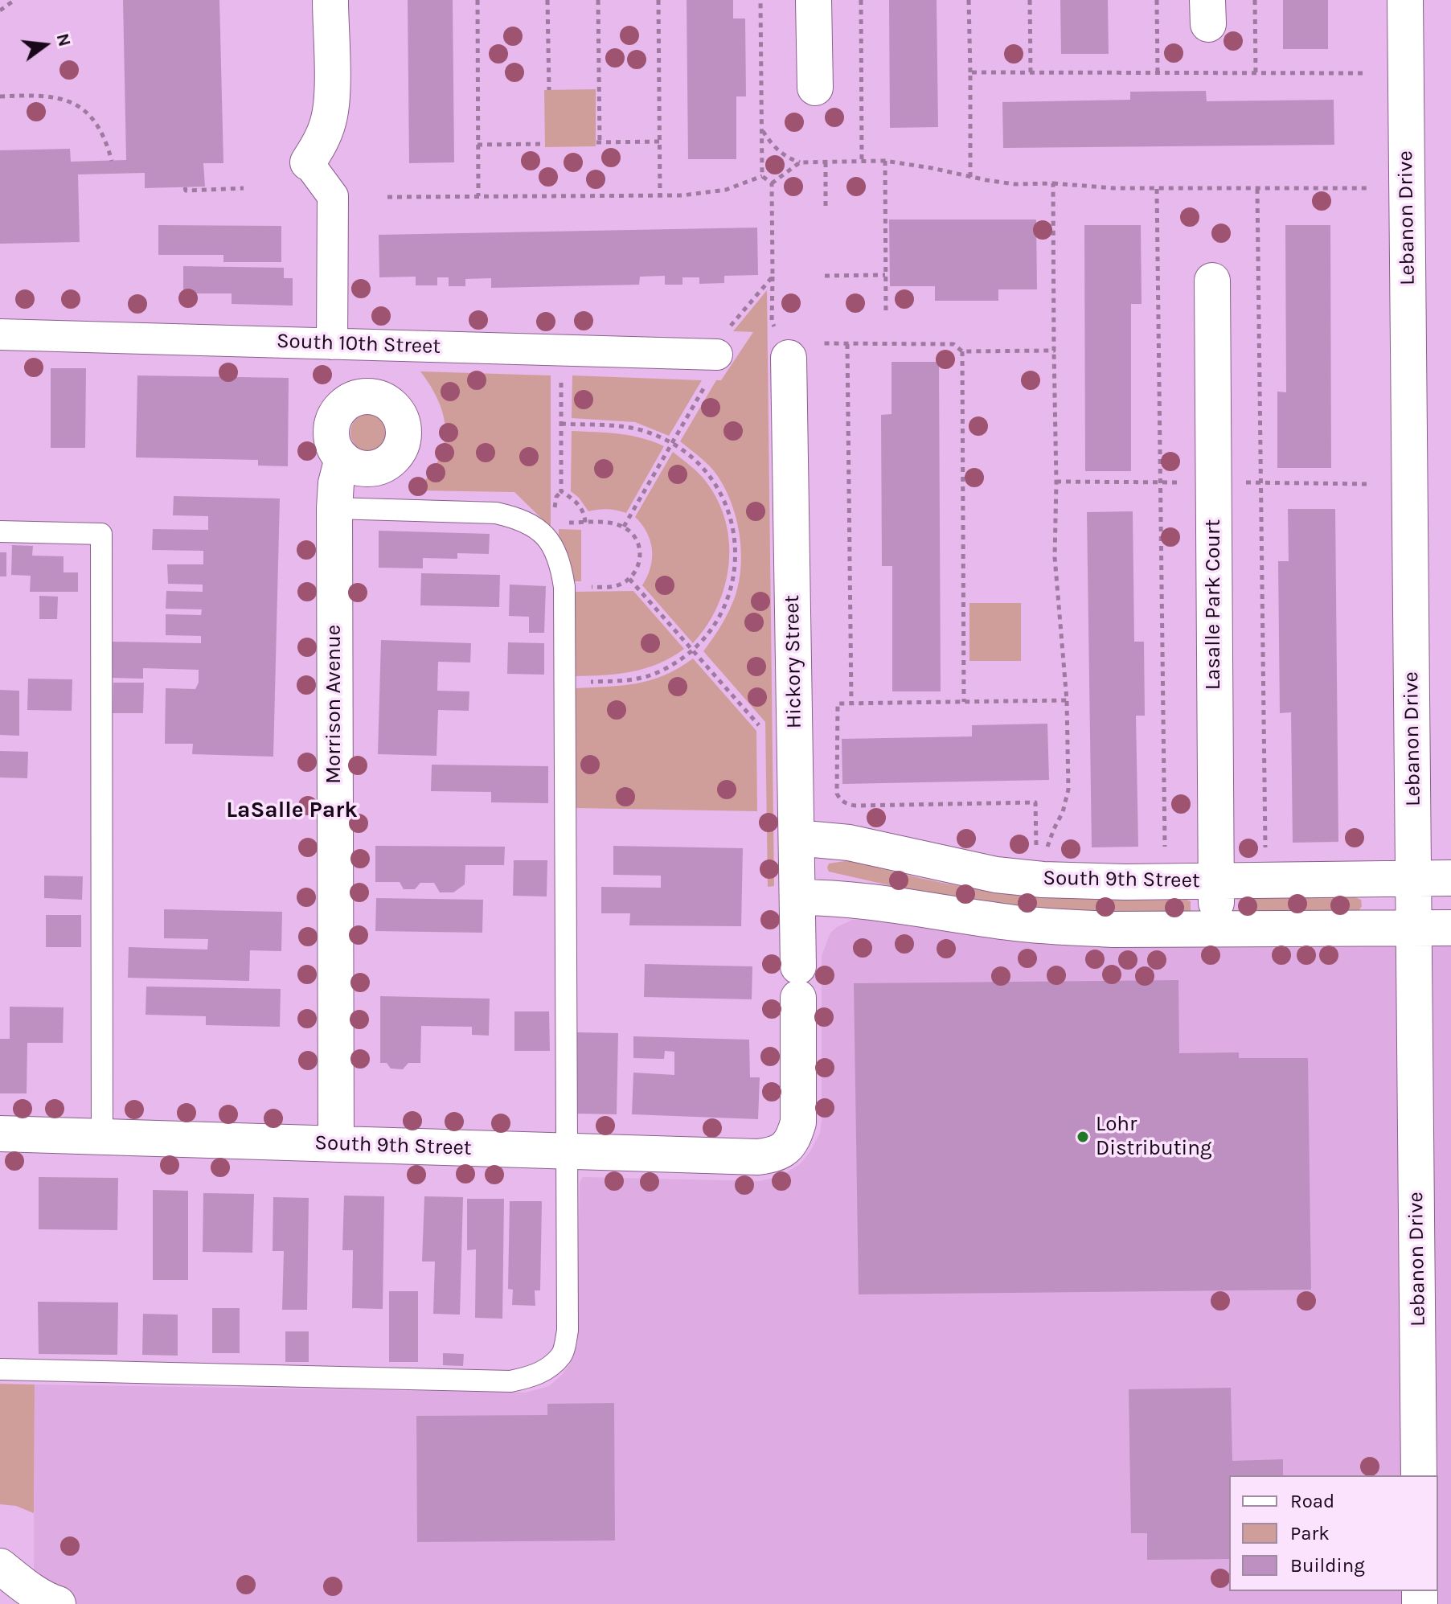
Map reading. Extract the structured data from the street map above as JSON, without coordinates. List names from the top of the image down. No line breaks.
{"streets":{"street":["Lebanon Drive","South 10th Street","Lasalle Park Court","Hickory Street","Morrison Avenue","South 9th Street"]},"crossings":[["Lebanon Drive","South 9th Street"],["Lasalle Park Court","South 9th Street"],["Hickory Street","South 9th Street"],["Morrison Avenue","South 9th Street"]],"districts":["LaSalle Park"],"places":["Lohr Distributing"],"legend":["Road","Park","Building"],"north":"right"}
